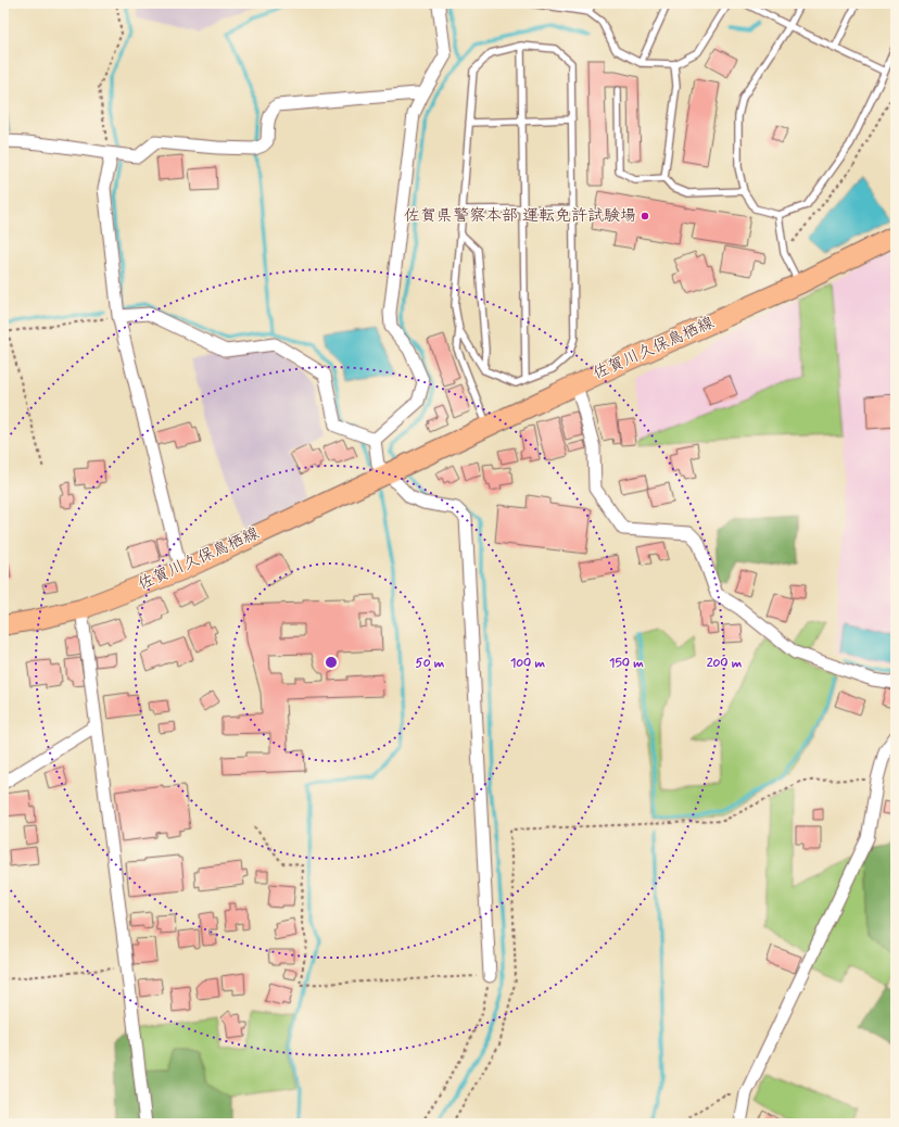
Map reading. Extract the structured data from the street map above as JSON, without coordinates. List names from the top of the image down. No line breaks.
{"streets":{"main road":["佐賀川久保鳥栖線"]},"places":["佐賀県警察本部 運転免許試験場"],"rings":["50 m","100 m","150 m","200 m"]}
